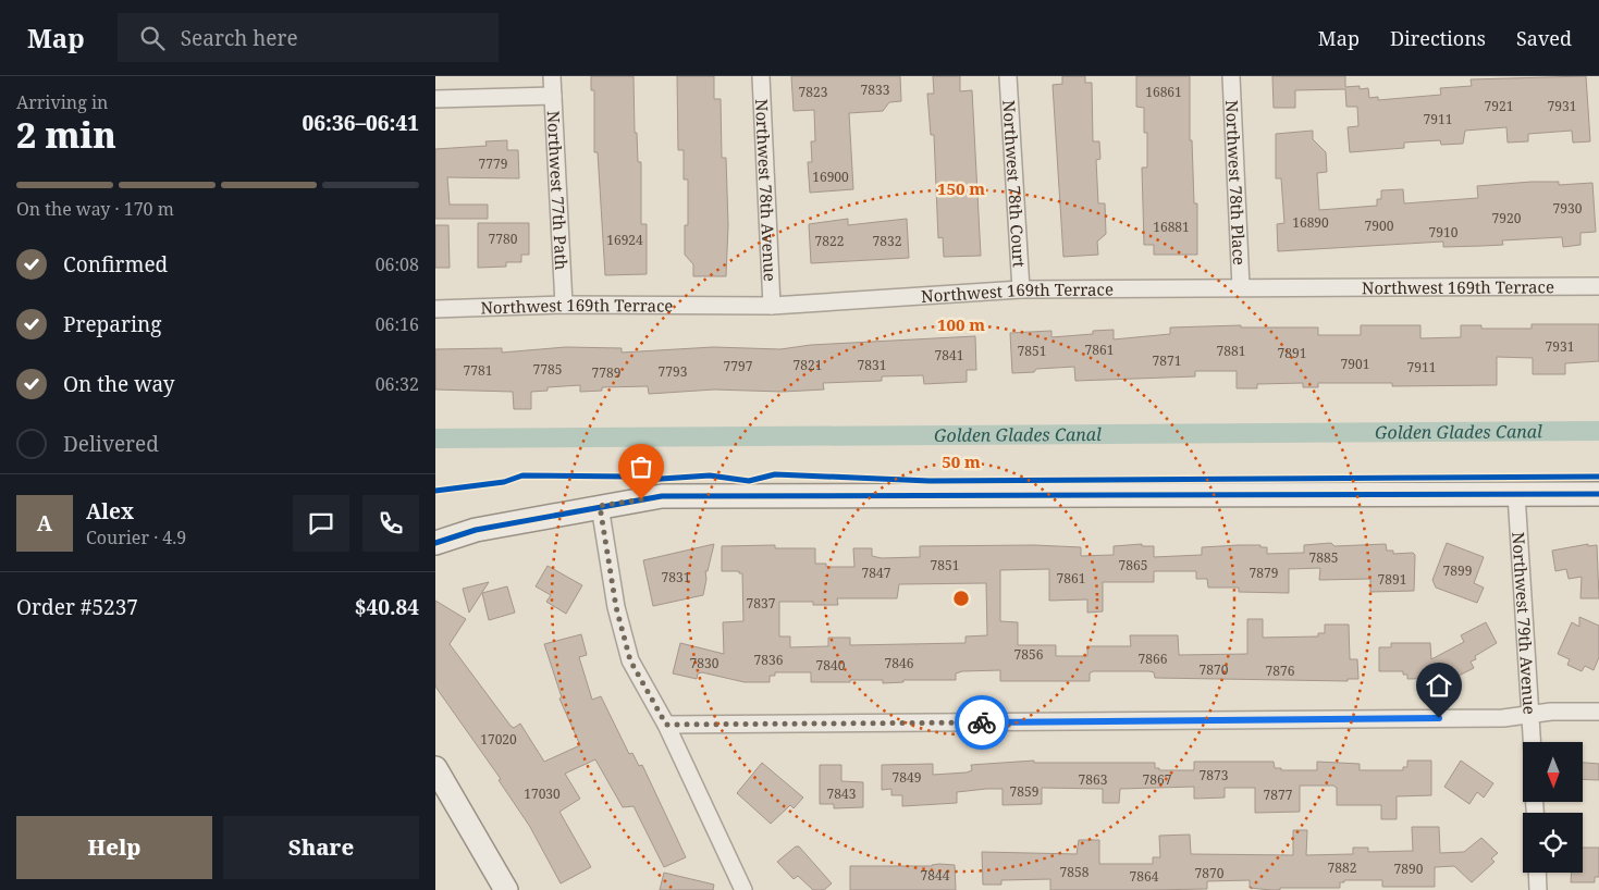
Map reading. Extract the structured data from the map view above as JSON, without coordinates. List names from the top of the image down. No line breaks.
{"streets":{"street":["Northwest 78th Place","Northwest 78th Court","Northwest 77th Path","Northwest 78th Avenue","Northwest 169th Terrace","Northwest 79th Avenue"]},"crossings":[["Northwest 78th Place","Northwest 169th Terrace"],["Northwest 78th Court","Northwest 169th Terrace"],["Northwest 77th Path","Northwest 169th Terrace"],["Northwest 78th Avenue","Northwest 169th Terrace"]],"water":["Golden Glades Canal"],"house_numbers":["7833","7823","16861","7921","7931","7911","7779","16900","7930","7920","16890","7900","16881","7910","7780","16924","7822","7832","7931","7861","7851","7881","7891","7841","7871","7901","7821","7831","7797","7911","7785","7781","7793","7789","7885","7851","7865","7899","7847","7879","7831","7861","7891","7837","7856","7866","7836","7830","7846","7840","7870","7876","17020","7873","7849","7863","7867","7859","17030","7843","7877","7882","7890","7858","7870","7844","7864"],"north":"bottom","page":{"header":"Map","search":"Search here","nav":["Map","Directions","Saved"],"heading":["2 min","Arriving in","06:36–06:41"],"panel":["Alex","Courier · 4.9","Order #5237","$40.84"],"bar":"On the way · 170 m","list":[["Confirmed","06:08"],["Preparing","06:16"],["On the way","06:32"],"Delivered"],"round":"A","buttons":["Help","Share"]},"rings":["150 m","100 m","50 m"]}
